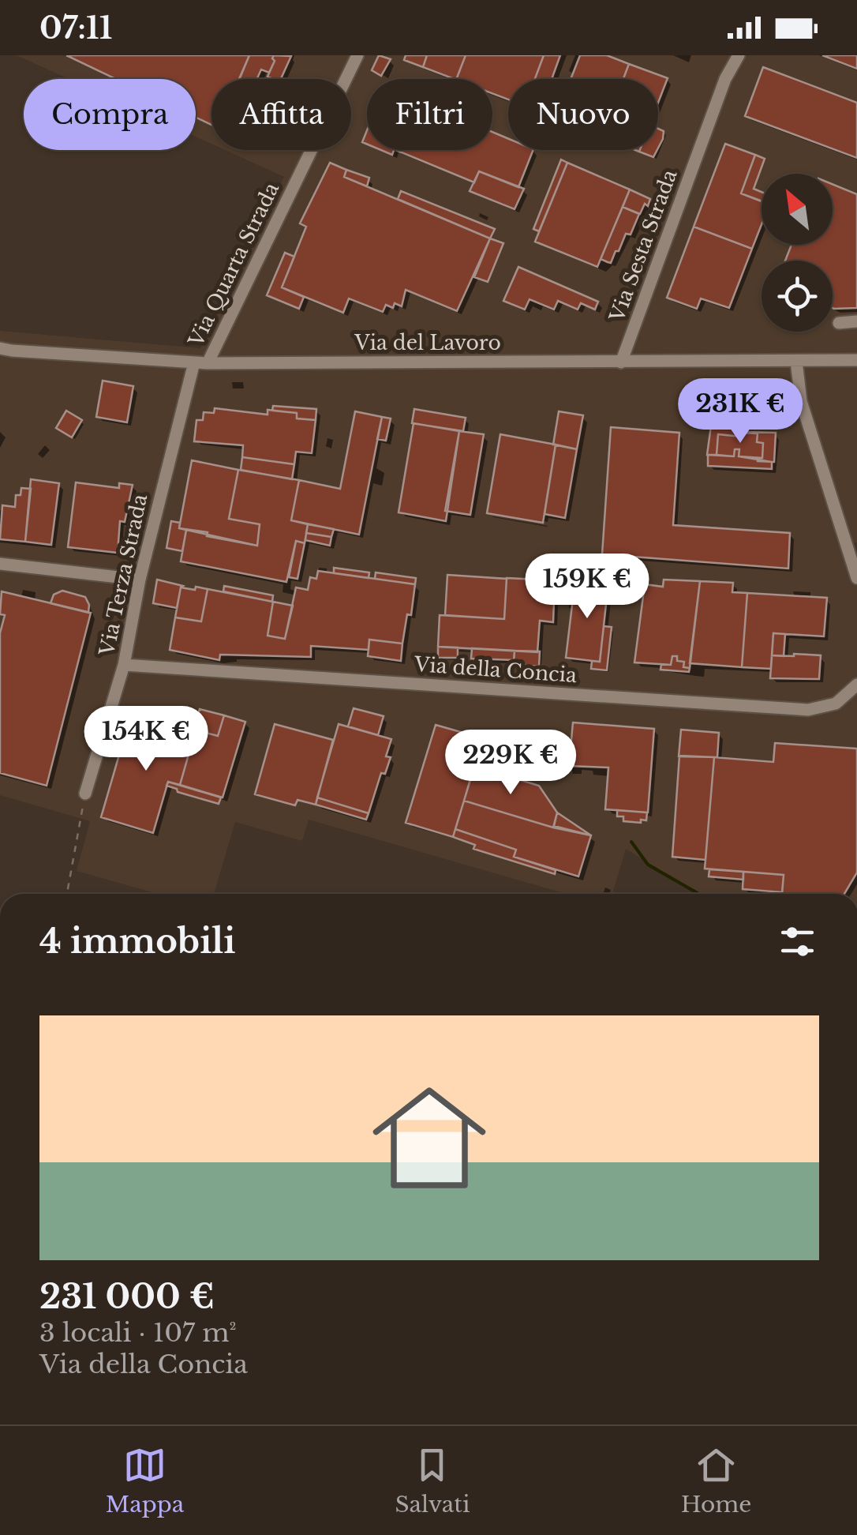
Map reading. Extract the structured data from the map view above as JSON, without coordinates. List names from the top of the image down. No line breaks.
{"streets":{"street":["Via Sesta Strada","Via Quarta Strada","Via del Lavoro","Via Terza Strada","Via della Concia"]},"crossings":[["Via Sesta Strada","Via del Lavoro"],["Via Quarta Strada","Via del Lavoro"],["Via del Lavoro","Via Terza Strada"],["Via Terza Strada","Via della Concia"]],"north":"top left","page":{"status":"07:11","chip":["Compra","Affitta","Filtri","Nuovo"],"price":["231K €","159K €","154K €","229K €"],"heading":"4 immobili","list":[{"name":"231 000 €","note":"3 locali · 107 m² · Via della Concia"}],"tabs":["Mappa","Salvati","Home"]}}
